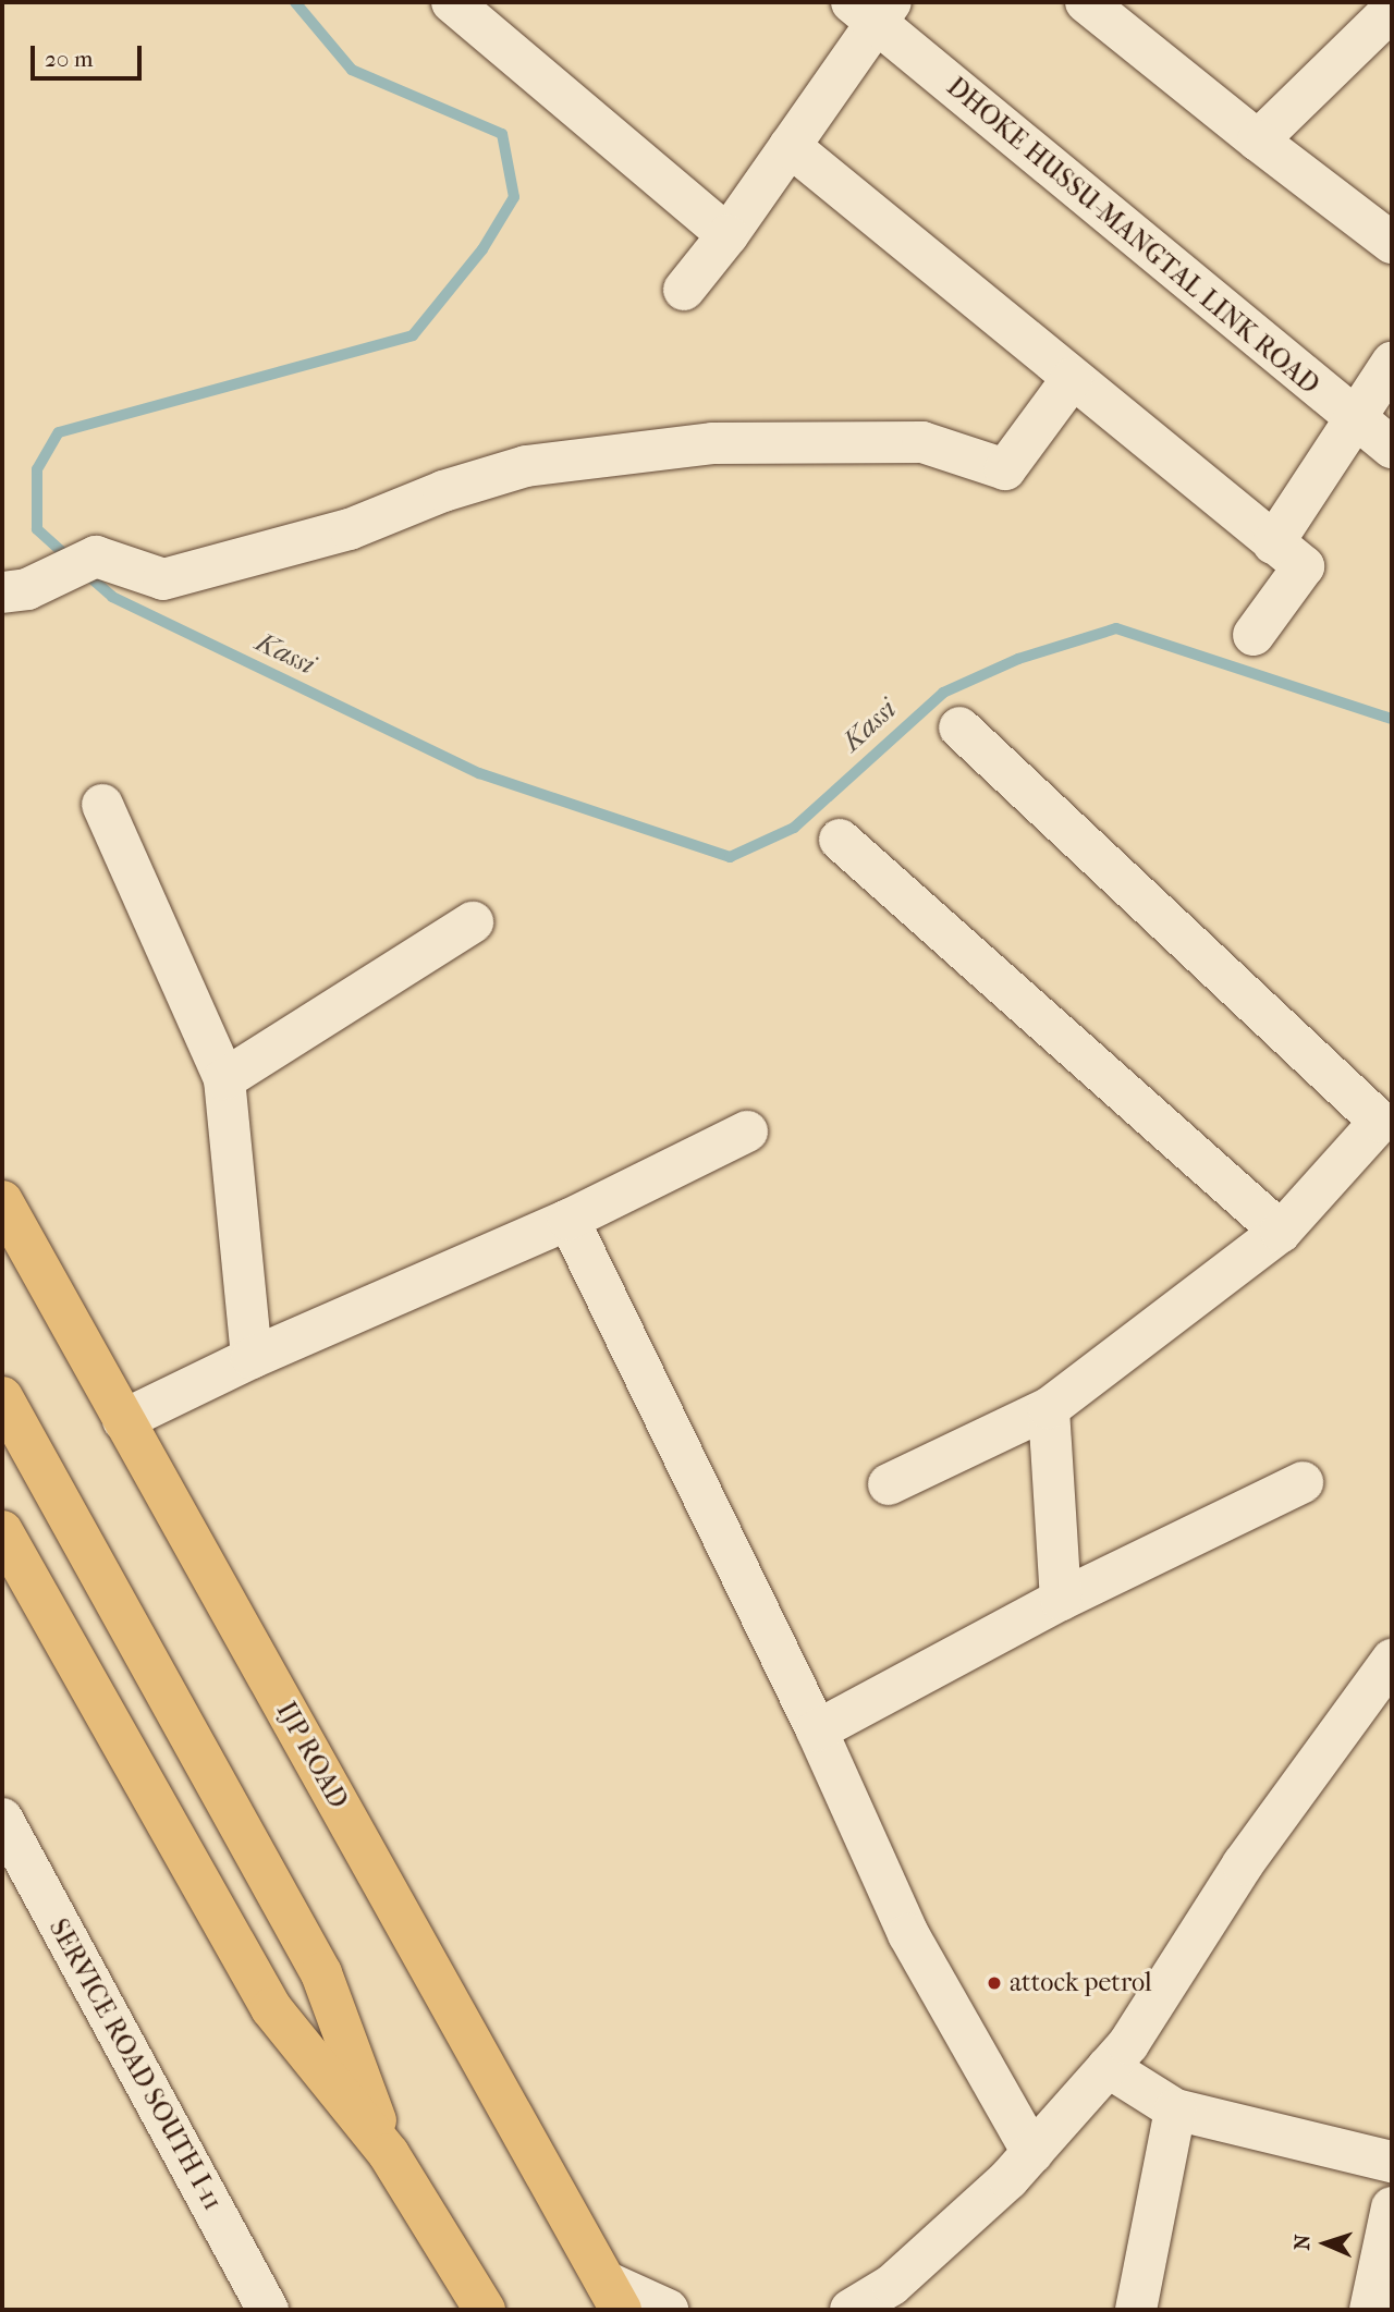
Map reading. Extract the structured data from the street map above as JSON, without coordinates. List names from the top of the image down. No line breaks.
{"streets":{"highway":["IJP ROAD"],"street":["DHOKE HUSSU-MANGTAL LINK ROAD","SERVICE ROAD SOUTH I-11"]},"water":["Kassi"],"places":["attock petrol"],"scale_bar":"20 m","north":"left"}
